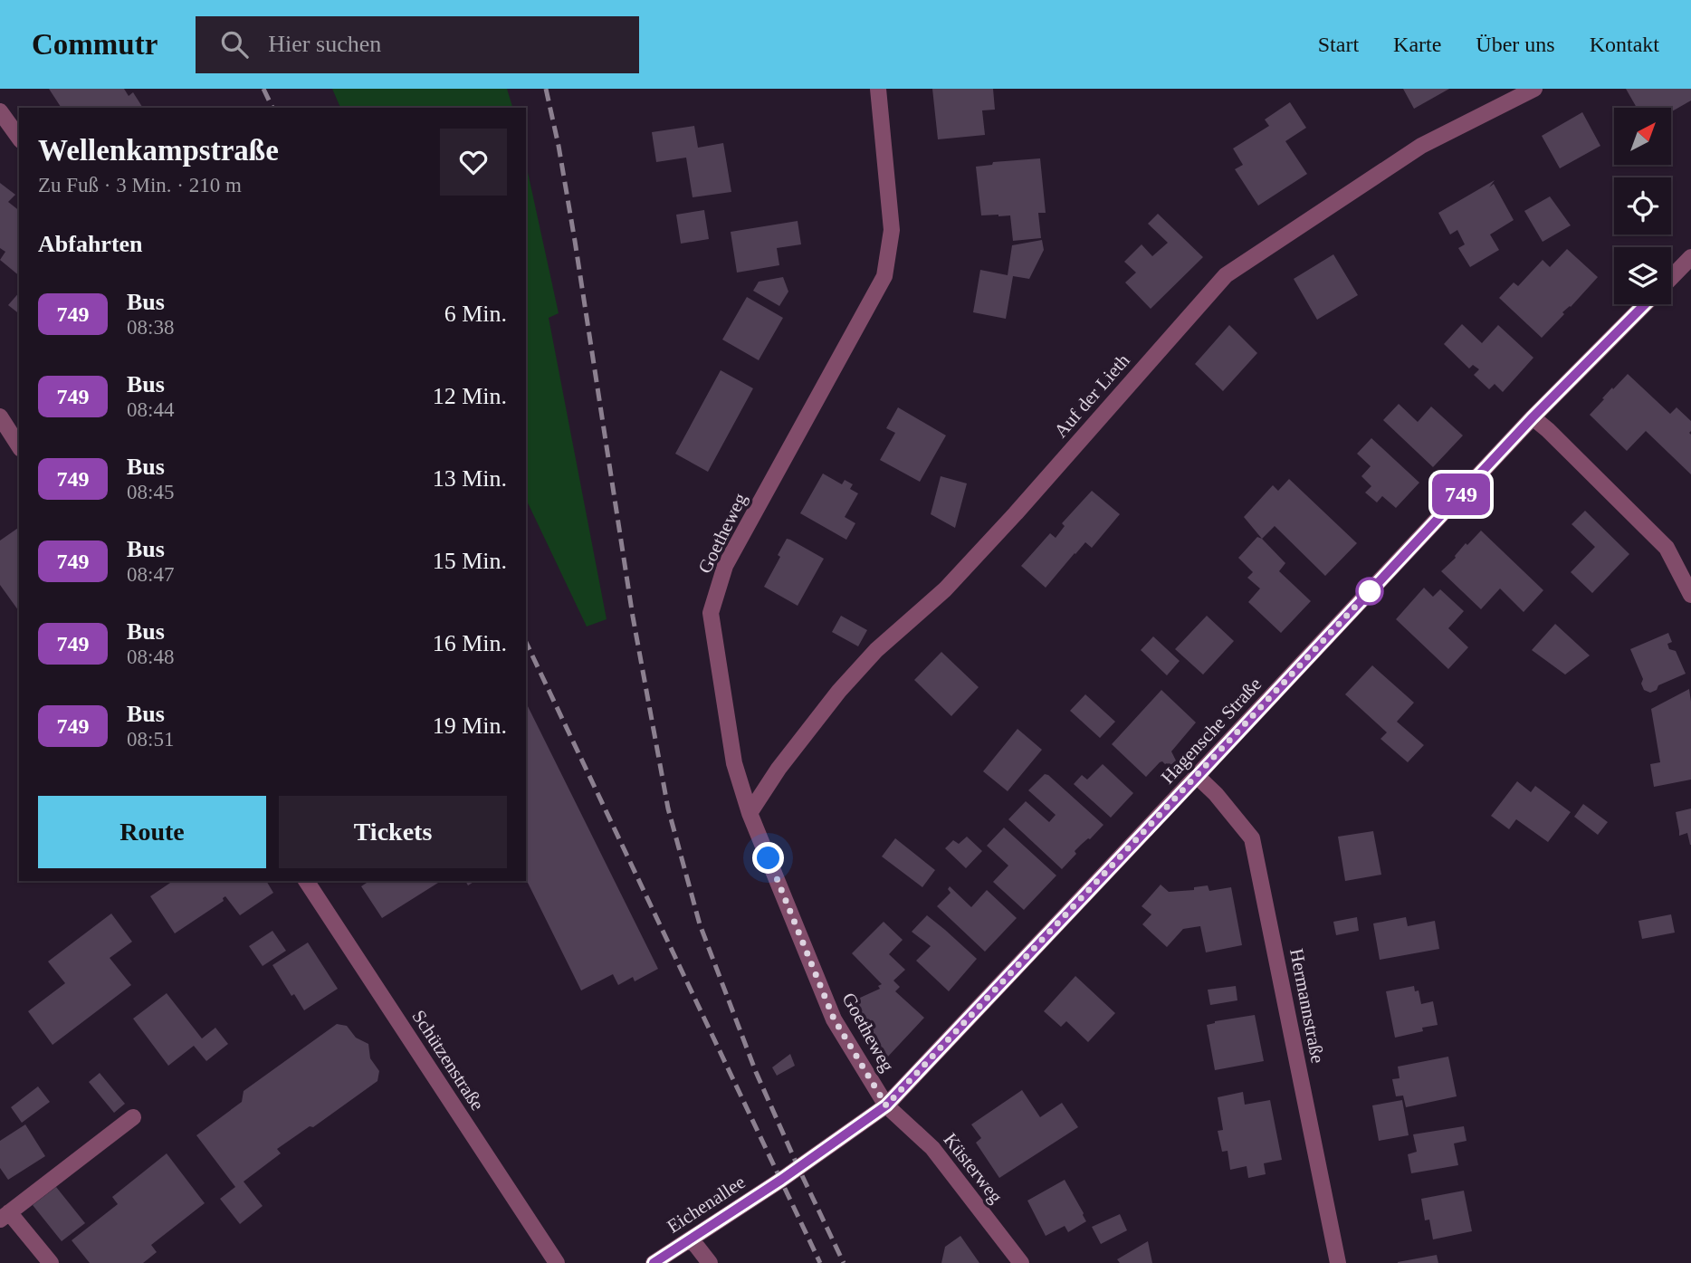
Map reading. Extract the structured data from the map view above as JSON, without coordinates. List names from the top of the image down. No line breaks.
{"streets":{"street":["Auf der Lieth","Goetheweg","Hagensche Straße","Hermannstraße","Schützenstraße","Küsterweg","Eichenallee"]},"crossings":[["Auf der Lieth","Goetheweg"],["Goetheweg","Hagensche Straße"],["Goetheweg","Küsterweg"],["Hagensche Straße","Hermannstraße"],["Hagensche Straße","Küsterweg"],["Hagensche Straße","Eichenallee"]],"lines":["bus line 749"],"north":"top right","page":{"header":"Commutr","search":"Hier suchen","nav":["Start","Karte","Über uns","Kontakt"],"on_map":"749","heading":[["Wellenkampstraße","Zu Fuß · 3 Min. · 210 m"],"Abfahrten"],"list":[{"mark":"749","name":"Bus","note":"08:38","value":"6 Min."},{"mark":"749","name":"Bus","note":"08:44","value":"12 Min."},{"mark":"749","name":"Bus","note":"08:45","value":"13 Min."},{"mark":"749","name":"Bus","note":"08:47","value":"15 Min."},{"mark":"749","name":"Bus","note":"08:48","value":"16 Min."},{"mark":"749","name":"Bus","note":"08:51","value":"19 Min."}],"buttons":["Route","Tickets"]}}
